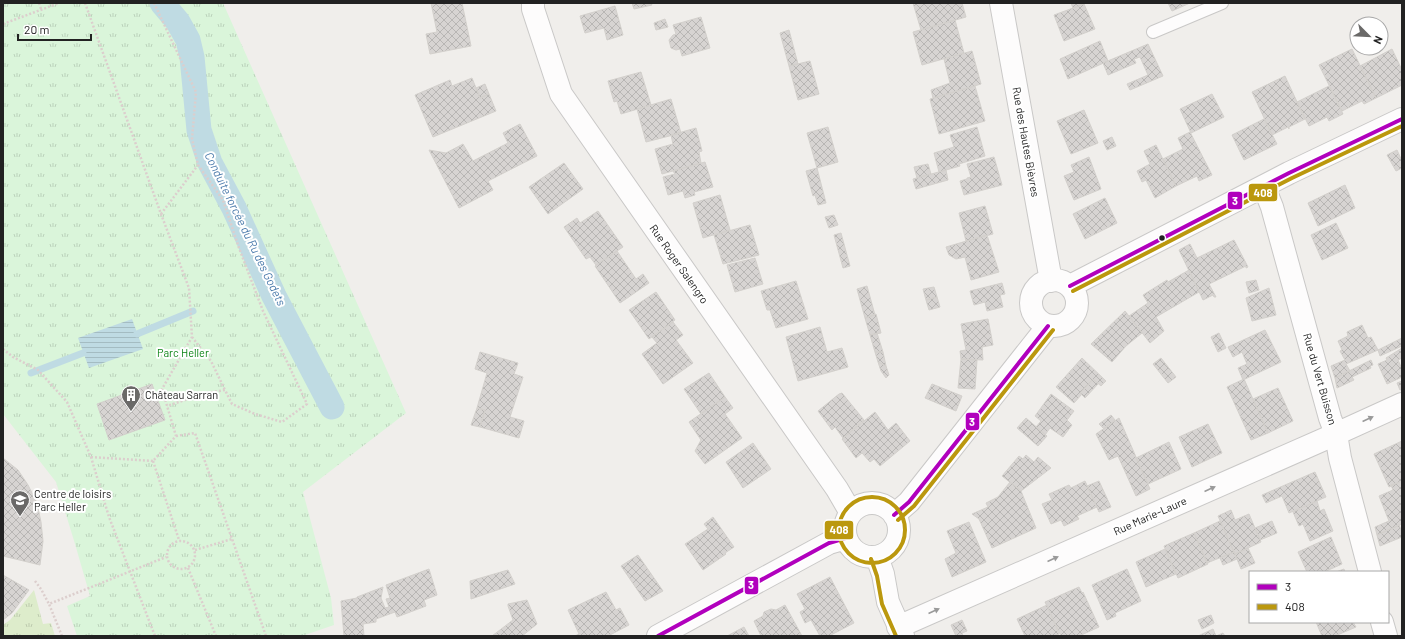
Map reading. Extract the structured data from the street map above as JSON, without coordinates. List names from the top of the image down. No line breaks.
{"streets":{"street":["Rue des Hautes Bièvres","Rue Roger Salengro","Rue du Vert Buisson","Rue Marie-Laure"]},"crossings":[["Rue du Vert Buisson","Rue Marie-Laure"]],"one_way":["Rue Marie-Laure"],"water":["Conduite forcée du Ru des Godets"],"parks":["Parc Heller"],"places":{"building":["Château Sarran"],"school or university":["Centre de loisirs Parc Heller"]},"lines":["transit line 3","transit line 408"],"legend":["3","408"],"scale_bar":"20 m","north":"bottom right"}
